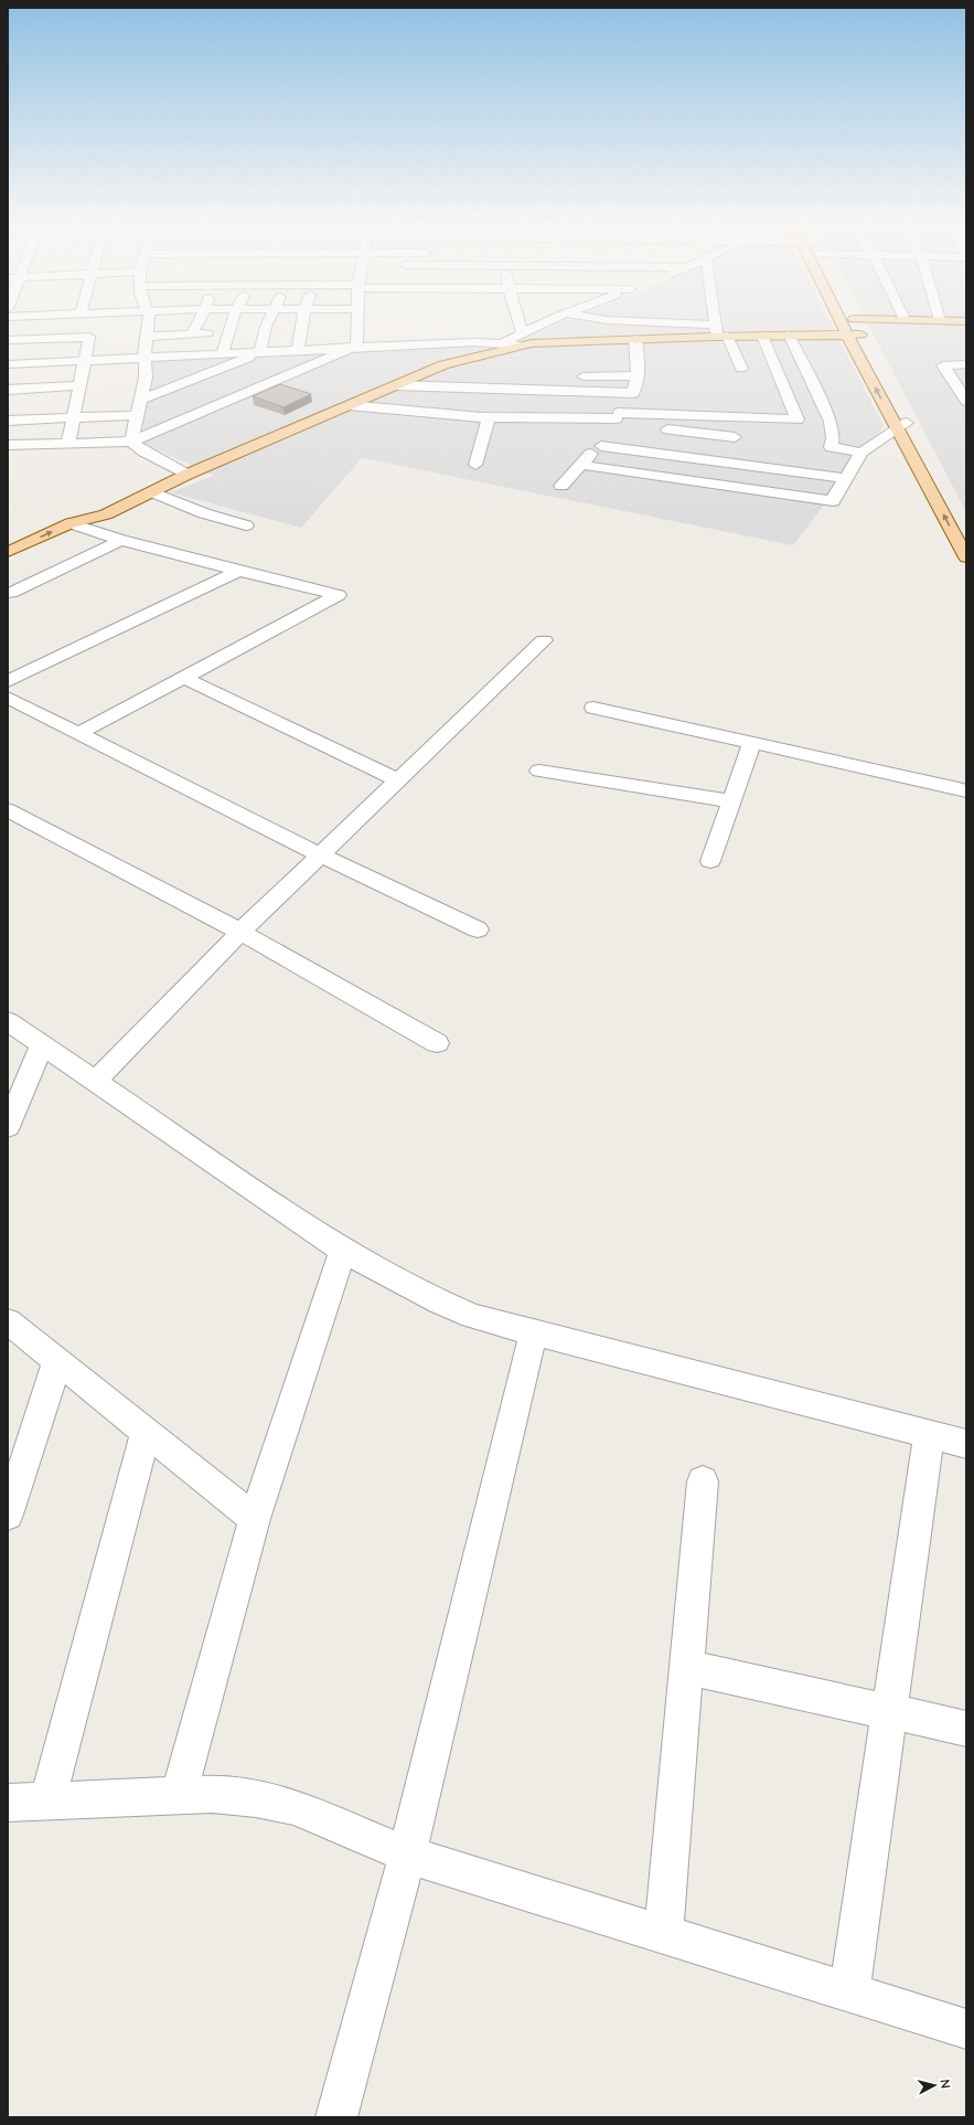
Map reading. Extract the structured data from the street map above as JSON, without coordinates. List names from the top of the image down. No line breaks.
{"north":"right"}
